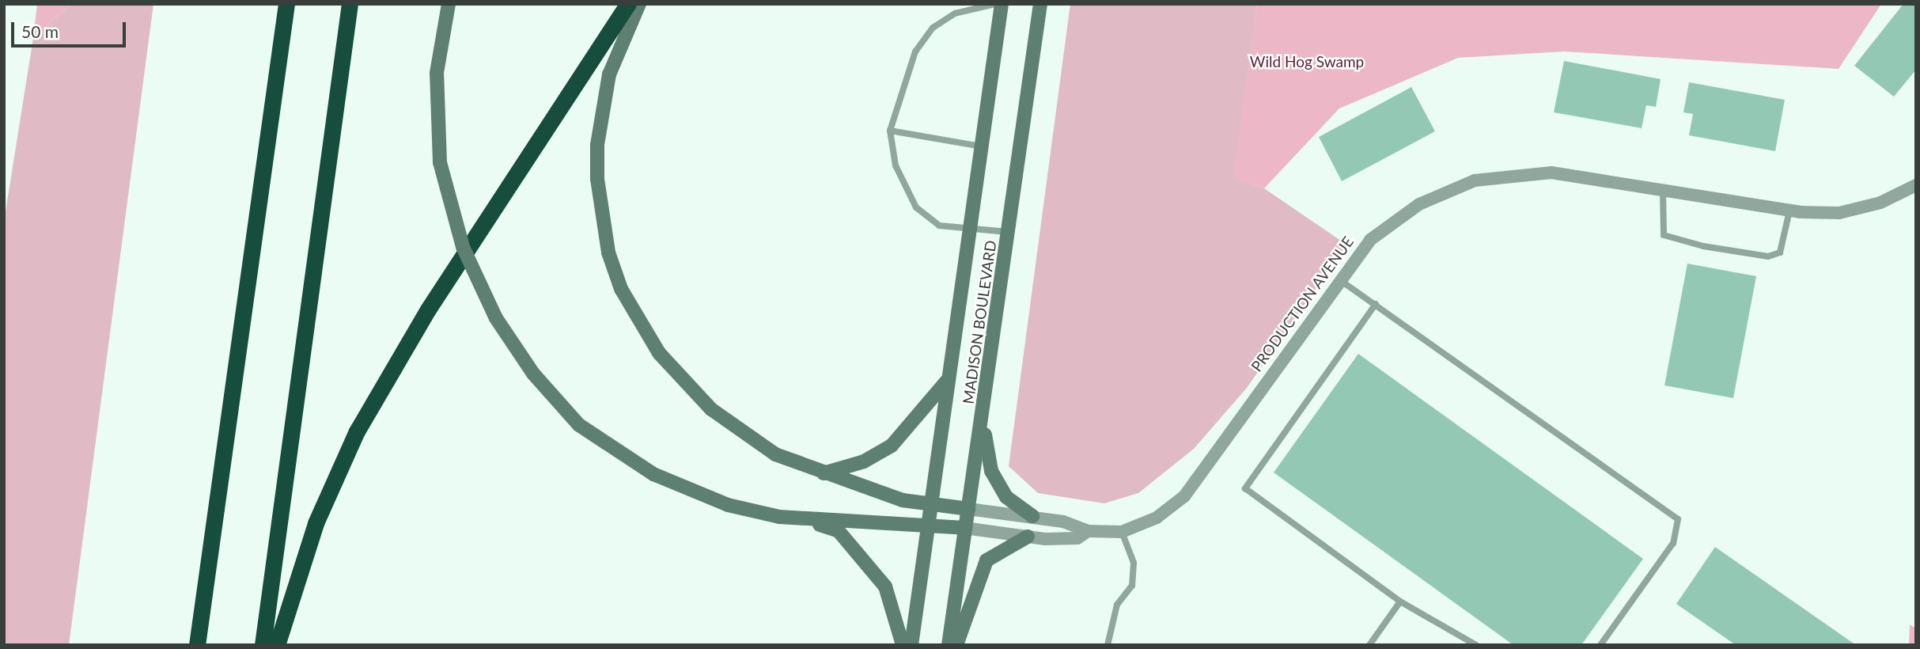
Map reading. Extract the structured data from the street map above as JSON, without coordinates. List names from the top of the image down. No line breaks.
{"streets":{"main road":["MADISON BOULEVARD"],"street":["PRODUCTION AVENUE"]},"crossings":[["PRODUCTION AVENUE","MADISON BOULEVARD"]],"parks":["Wild Hog Swamp"],"scale_bar":"50 m"}
